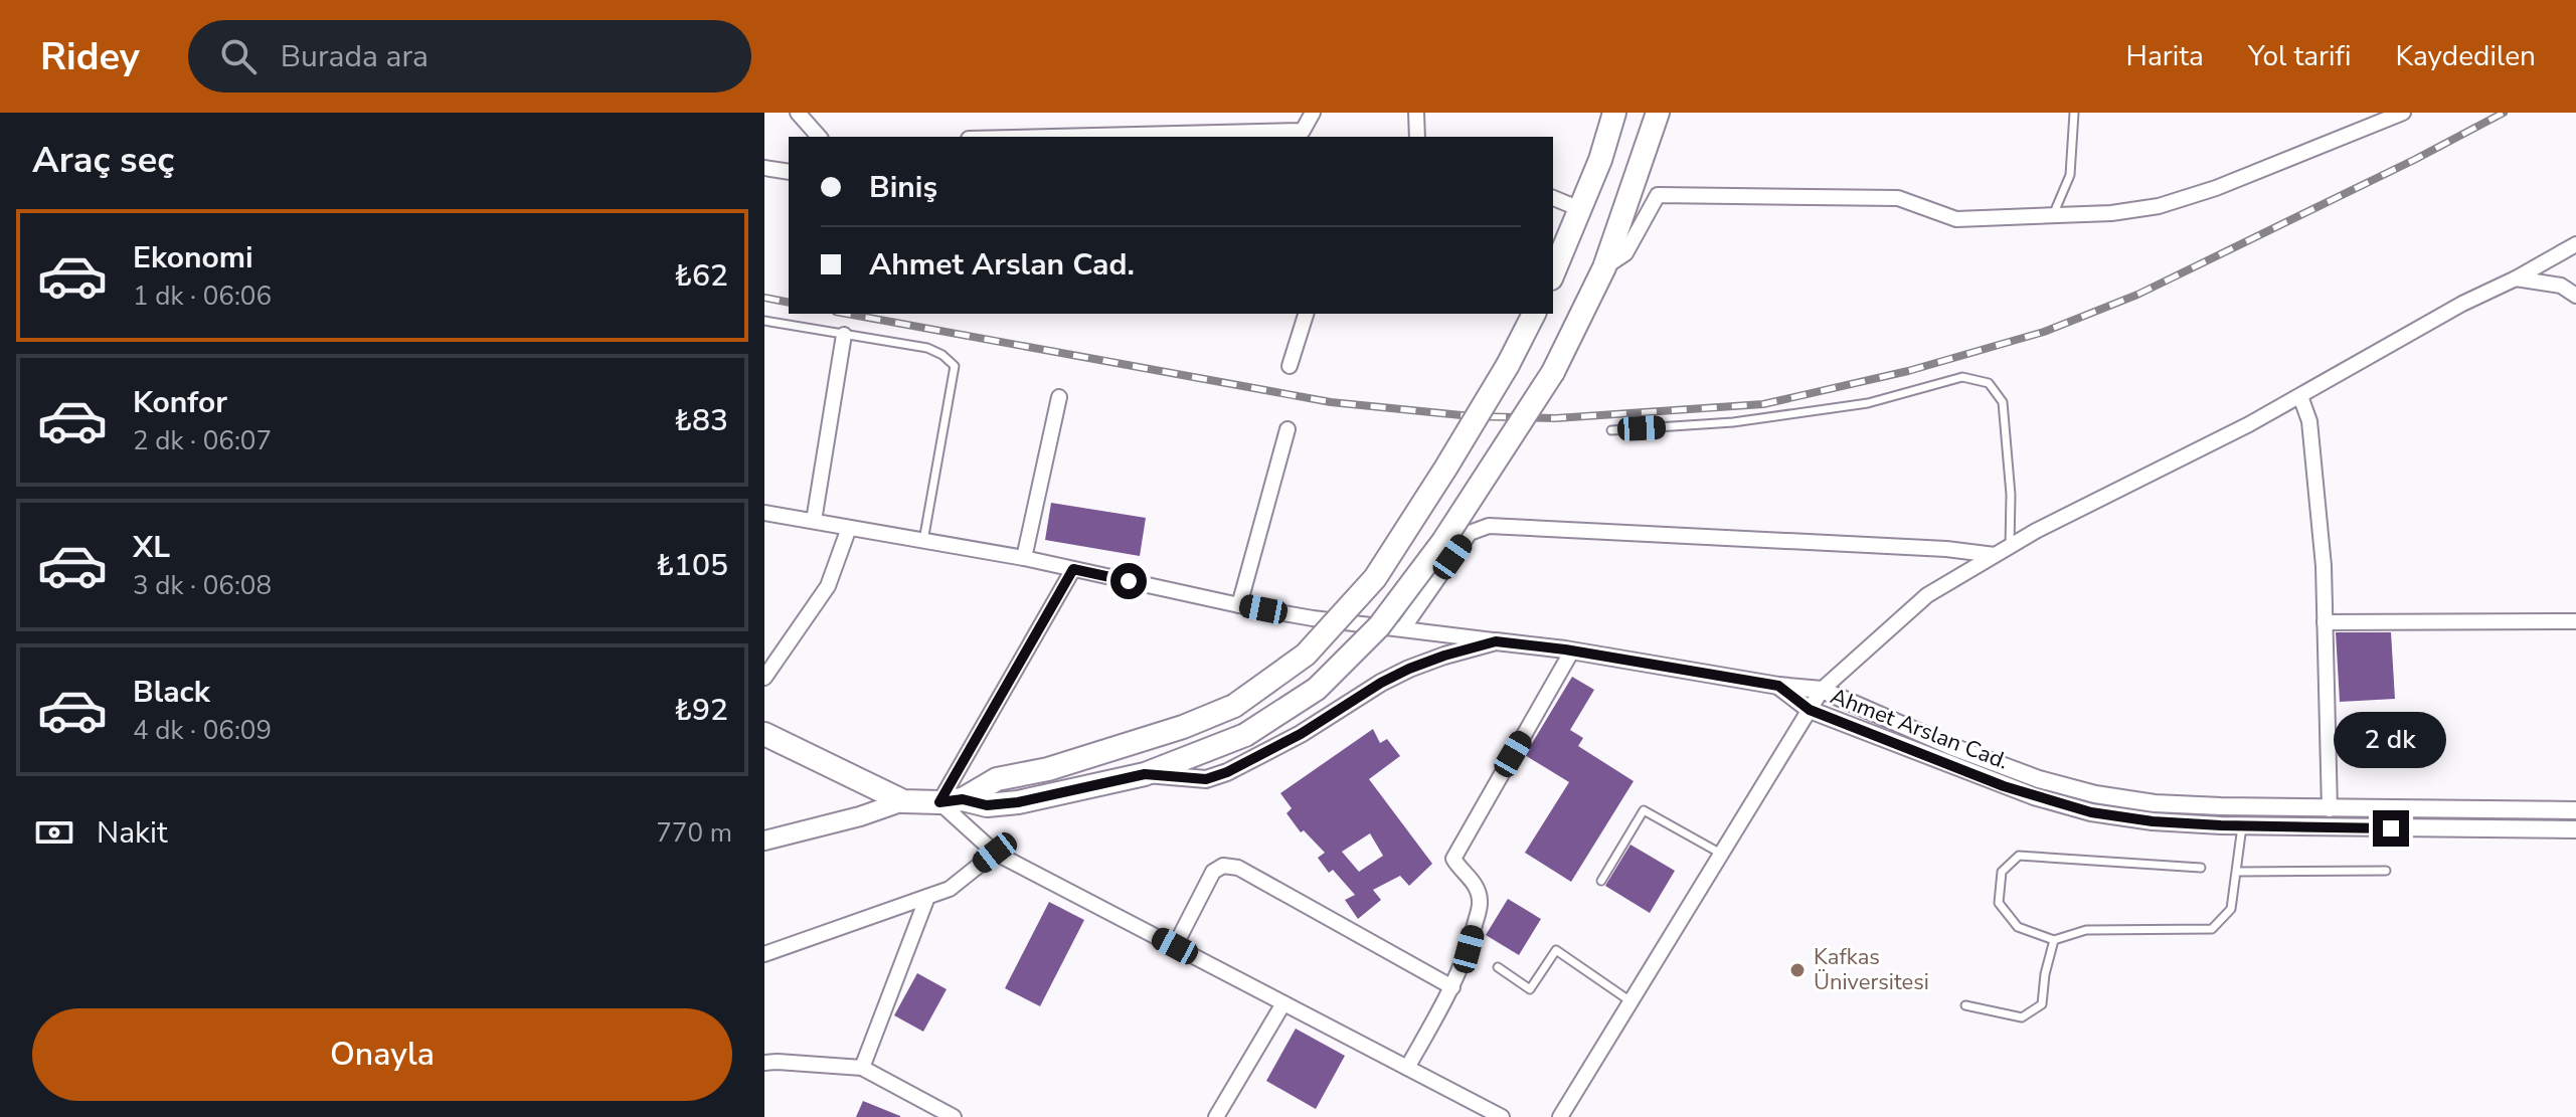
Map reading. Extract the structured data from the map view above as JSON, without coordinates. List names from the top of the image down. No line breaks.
{"streets":{"street":["Ahmet Arslan Cad."]},"places":["Kafkas Üniversitesi"],"page":{"header":"Ridey","search":"Burada ara","nav":["Harita","Yol tarifi","Kaydedilen"],"heading":"Araç seç","banner":["Biniş","Ahmet Arslan Cad."],"list":[{"name":"Ekonomi","note":"1 dk · 06:06","value":"₺62"},{"name":"Konfor","note":"2 dk · 06:07","value":"₺83"},{"name":"XL","note":"3 dk · 06:08","value":"₺105"},{"name":"Black","note":"4 dk · 06:09","value":"₺92"}],"bubble":"2 dk","pay":["Nakit","770 m"],"buttons":"Onayla"}}
